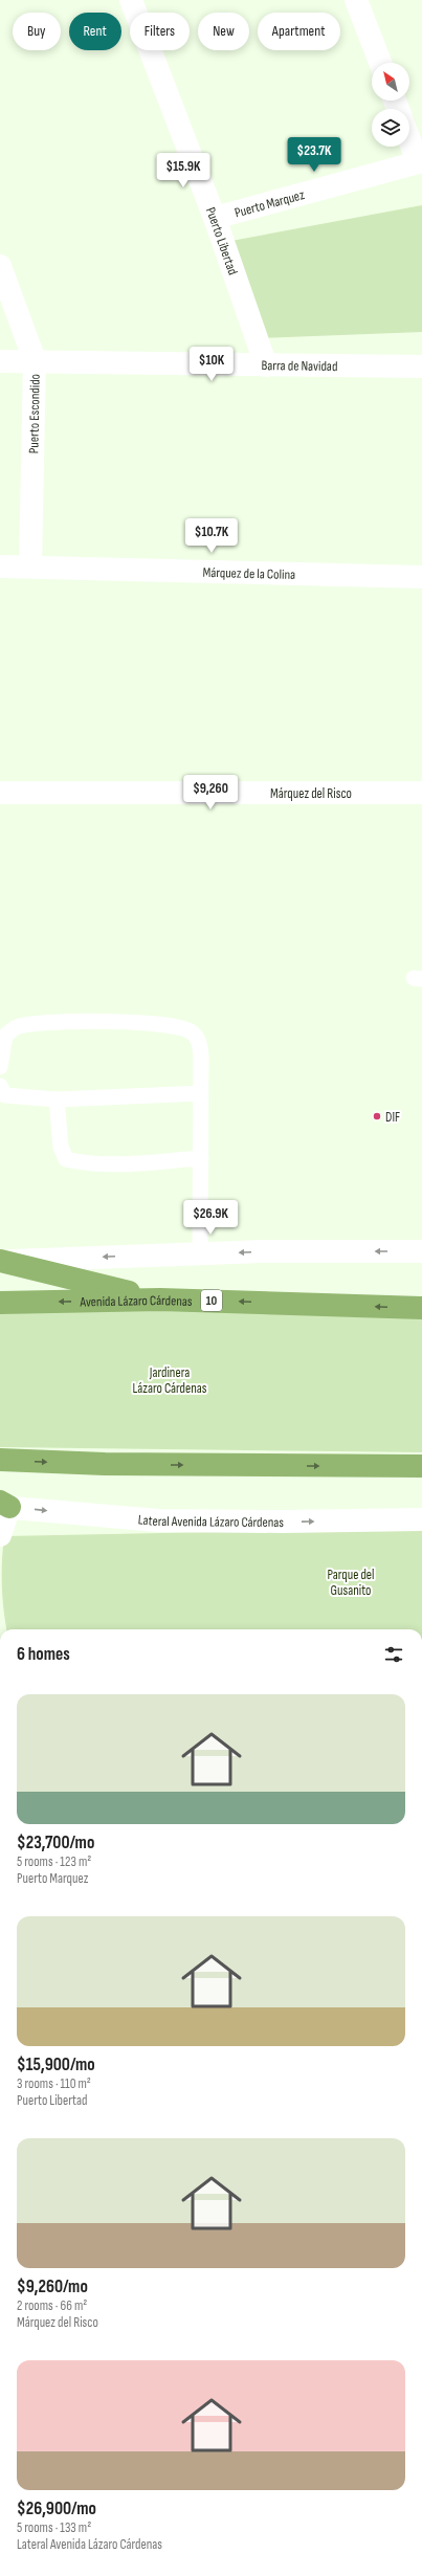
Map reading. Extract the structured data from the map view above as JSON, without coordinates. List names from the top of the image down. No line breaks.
{"streets":{"highway":["Avenida Lázaro Cárdenas","10"],"street":["Puerto Marquez","Puerto Libertad","Barra de Navidad","Puerto Escondido","Márquez de la Colina","Márquez del Risco","Lateral Avenida Lázaro Cárdenas"]},"crossings":[["Puerto Marquez","Puerto Libertad"],["Puerto Libertad","Barra de Navidad"],["Barra de Navidad","Puerto Escondido"],["Puerto Escondido","Márquez de la Colina"]],"one_way":["Lateral Avenida Lázaro Cárdenas"],"parks":["Jardinera Lázaro Cárdenas","Parque del Gusanito"],"places":["DIF"],"north":"top left","page":{"chip":["Buy","Rent","Filters","New","Apartment"],"price":["$23.7K","$15.9K","$10K","$10.7K","$9,260","$26.9K"],"heading":"6 homes","list":[{"name":"$23,700/mo","note":"5 rooms · 123 m² · Puerto Marquez"},{"name":"$15,900/mo","note":"3 rooms · 110 m² · Puerto Libertad"},{"name":"$9,260/mo","note":"2 rooms · 66 m² · Márquez del Risco"},{"name":"$26,900/mo","note":"5 rooms · 133 m² · Lateral Avenida Lázaro Cárdenas"}]}}
